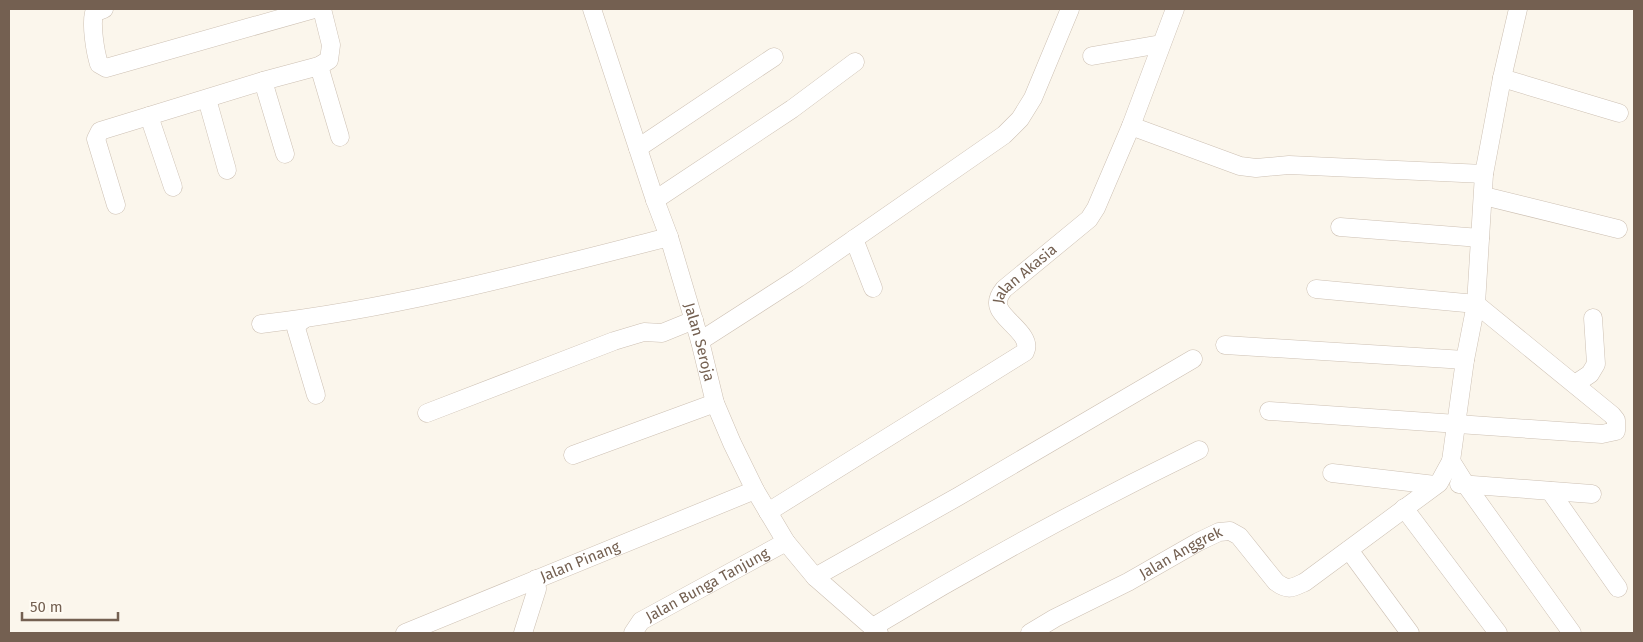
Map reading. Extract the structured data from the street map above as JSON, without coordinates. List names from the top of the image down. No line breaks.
{"streets":{"street":["Jalan Akasia","Jalan Seroja","Jalan Anggrek","Jalan Pinang","Jalan Bunga Tanjung"]},"crossings":[["Jalan Akasia","Jalan Seroja"],["Jalan Seroja","Jalan Pinang"],["Jalan Seroja","Jalan Bunga Tanjung"]],"scale_bar":"50 m"}
